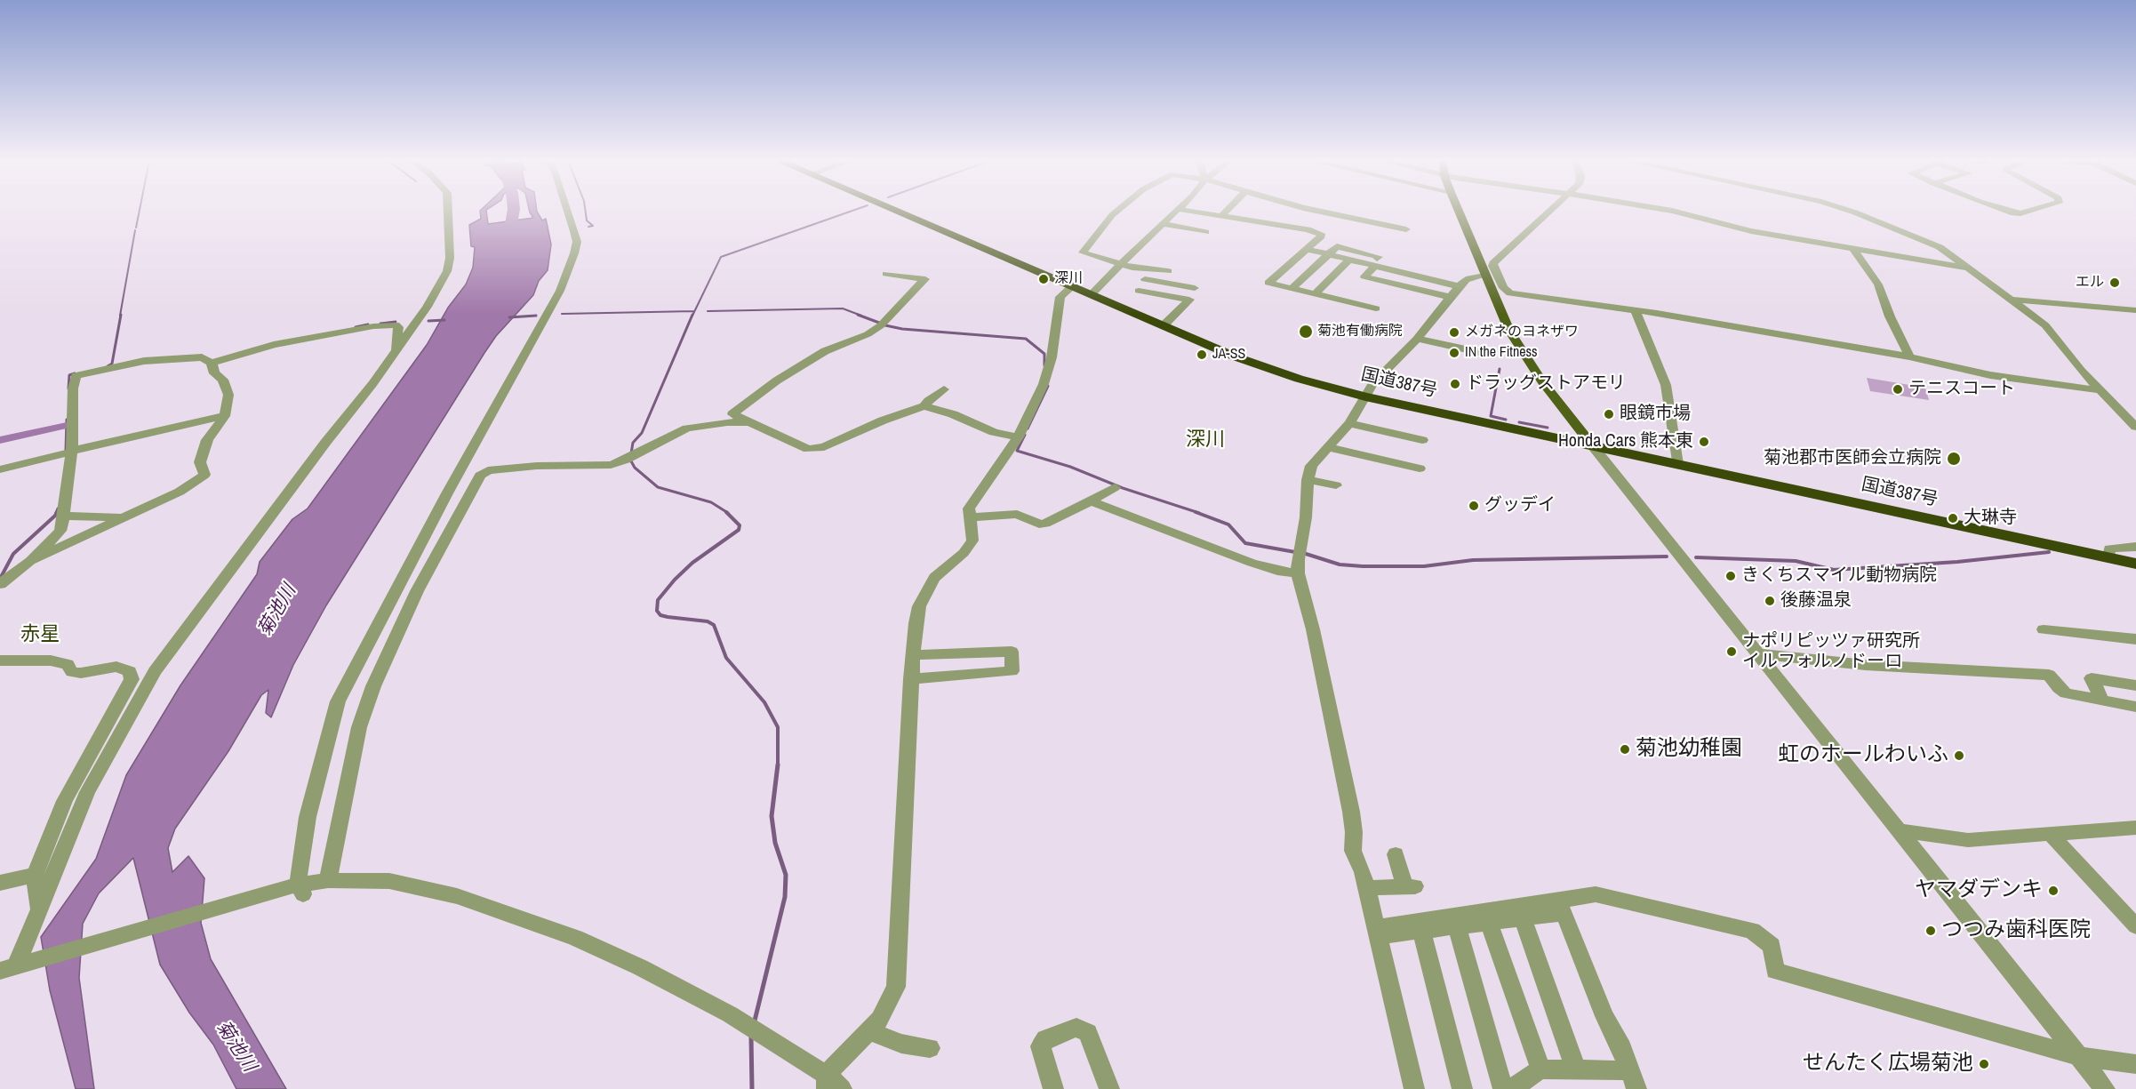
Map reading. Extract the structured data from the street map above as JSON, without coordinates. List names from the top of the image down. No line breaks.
{"streets":{"highway":["国道387号"]},"districts":["深川","赤星"],"water":["菊池川"],"places":["深川","エル","菊池有働病院","メガネのヨネザワ","IN the Fitness","JA-SS","ドラッグストアモリ","テニスコート","眼鏡市場","Honda Cars 熊本東","菊池郡市医師会立病院","グッデイ","大琳寺","きくちスマイル動物病院","後藤温泉","ナポリピッツァ研究所 イルフォルノドーロ","菊池幼稚園","虹のホールわいふ","ヤマダデンキ","つつみ歯科医院","せんたく広場菊池"]}
